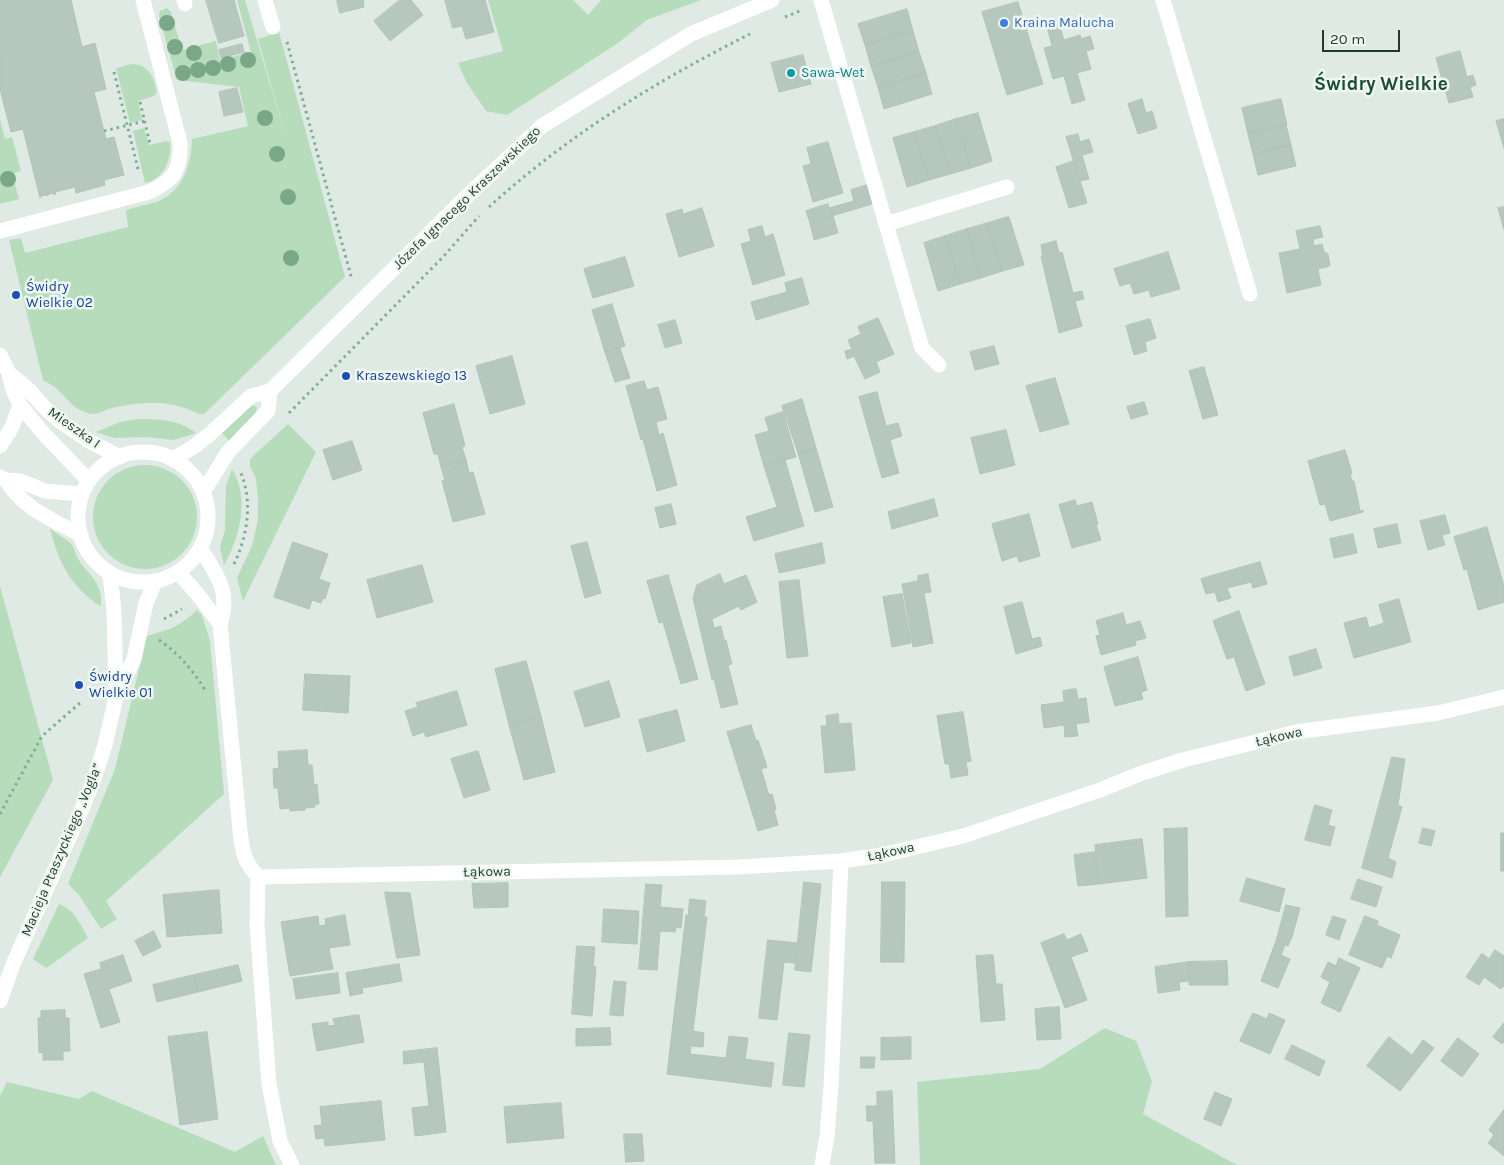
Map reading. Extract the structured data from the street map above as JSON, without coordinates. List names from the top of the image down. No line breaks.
{"streets":{"street":["Józefa Ignacego Kraszewskiego","Mieszka I","Łąkowa","Macieja Ptaszyckiego „Vogla”"]},"crossings":[["Józefa Ignacego Kraszewskiego","Mieszka I"],["Józefa Ignacego Kraszewskiego","Macieja Ptaszyckiego „Vogla”"],["Mieszka I","Macieja Ptaszyckiego „Vogla”"]],"districts":["Świdry Wielkie"],"places":["Kraina Malucha","Sawa-Wet","Świdry Wielkie 02","Kraszewskiego 13","Świdry Wielkie 01"],"scale_bar":"20 m"}
